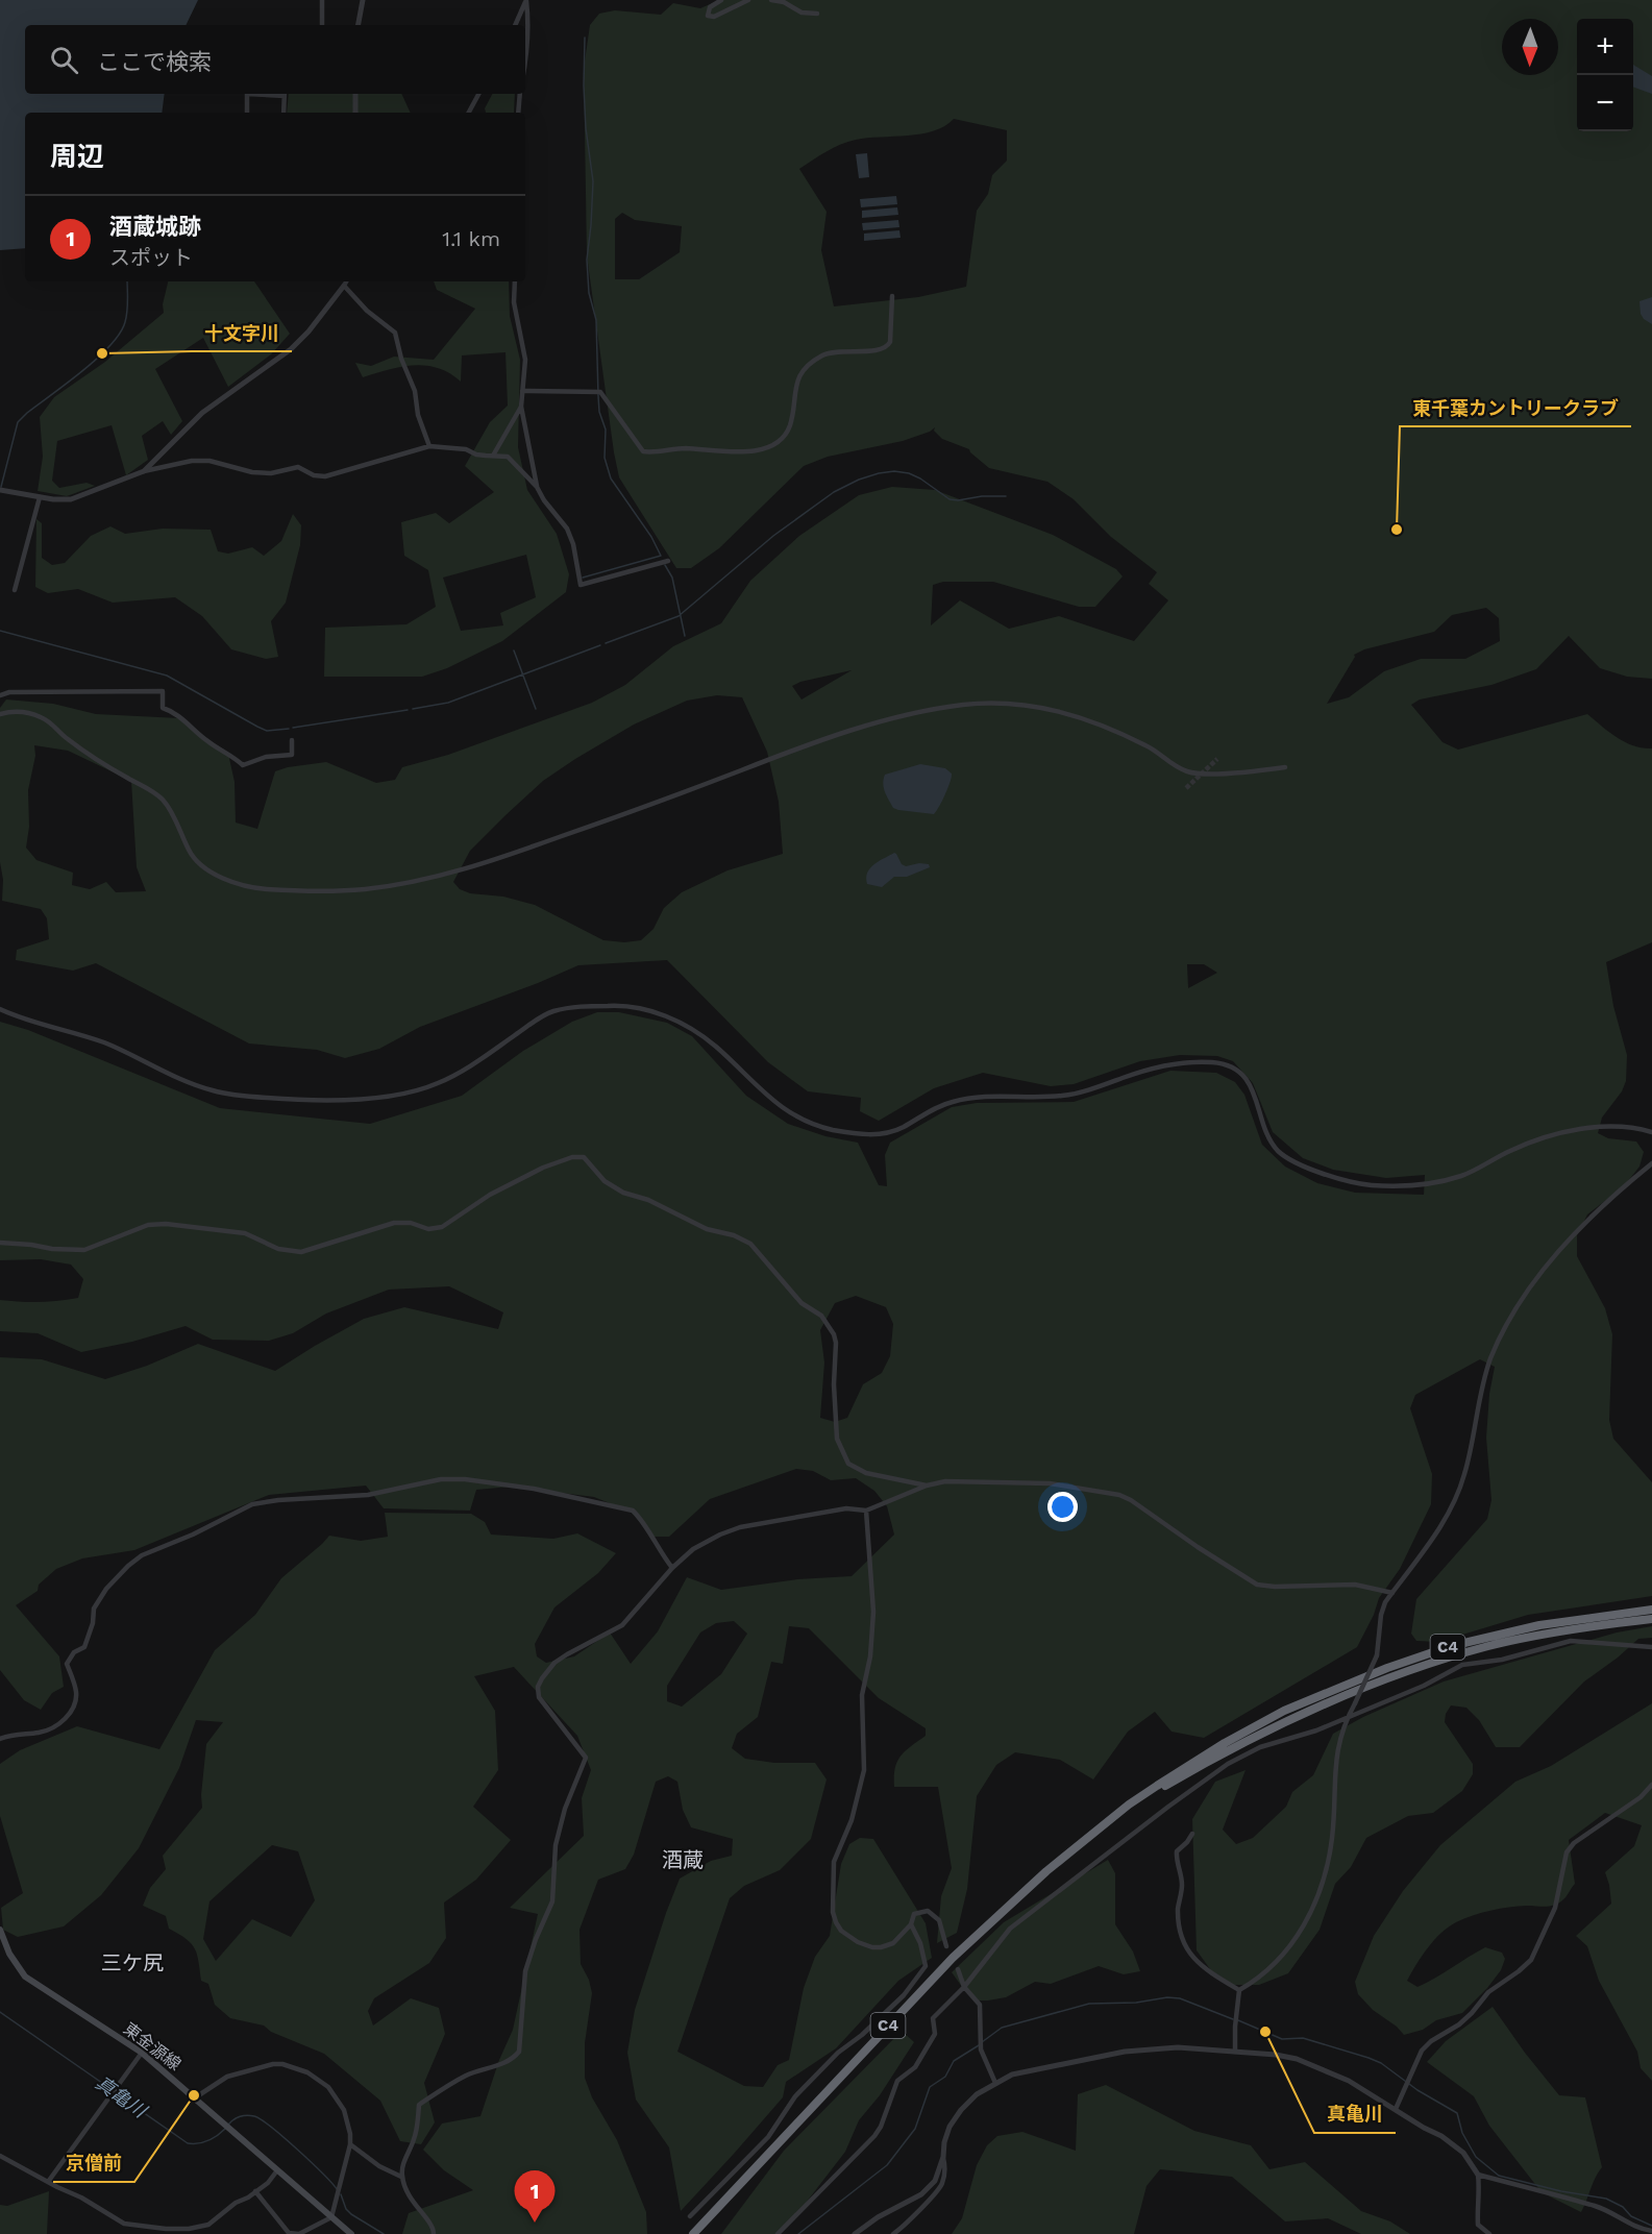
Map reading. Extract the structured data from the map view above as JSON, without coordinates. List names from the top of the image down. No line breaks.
{"streets":{"highway":["C4"],"main road":["東金源線"]},"districts":["酒蔵","三ケ尻"],"water":["真亀川"],"places":["十文字川","東千葉カントリークラブ","真亀川","京僧前"],"north":"bottom","page":{"map_buttons":["+","−"],"search":"ここで検索","heading":"周辺","list":[{"mark":"1","name":"酒蔵城跡","note":"スポット","value":"1.1 km"}],"pins":"1"}}
